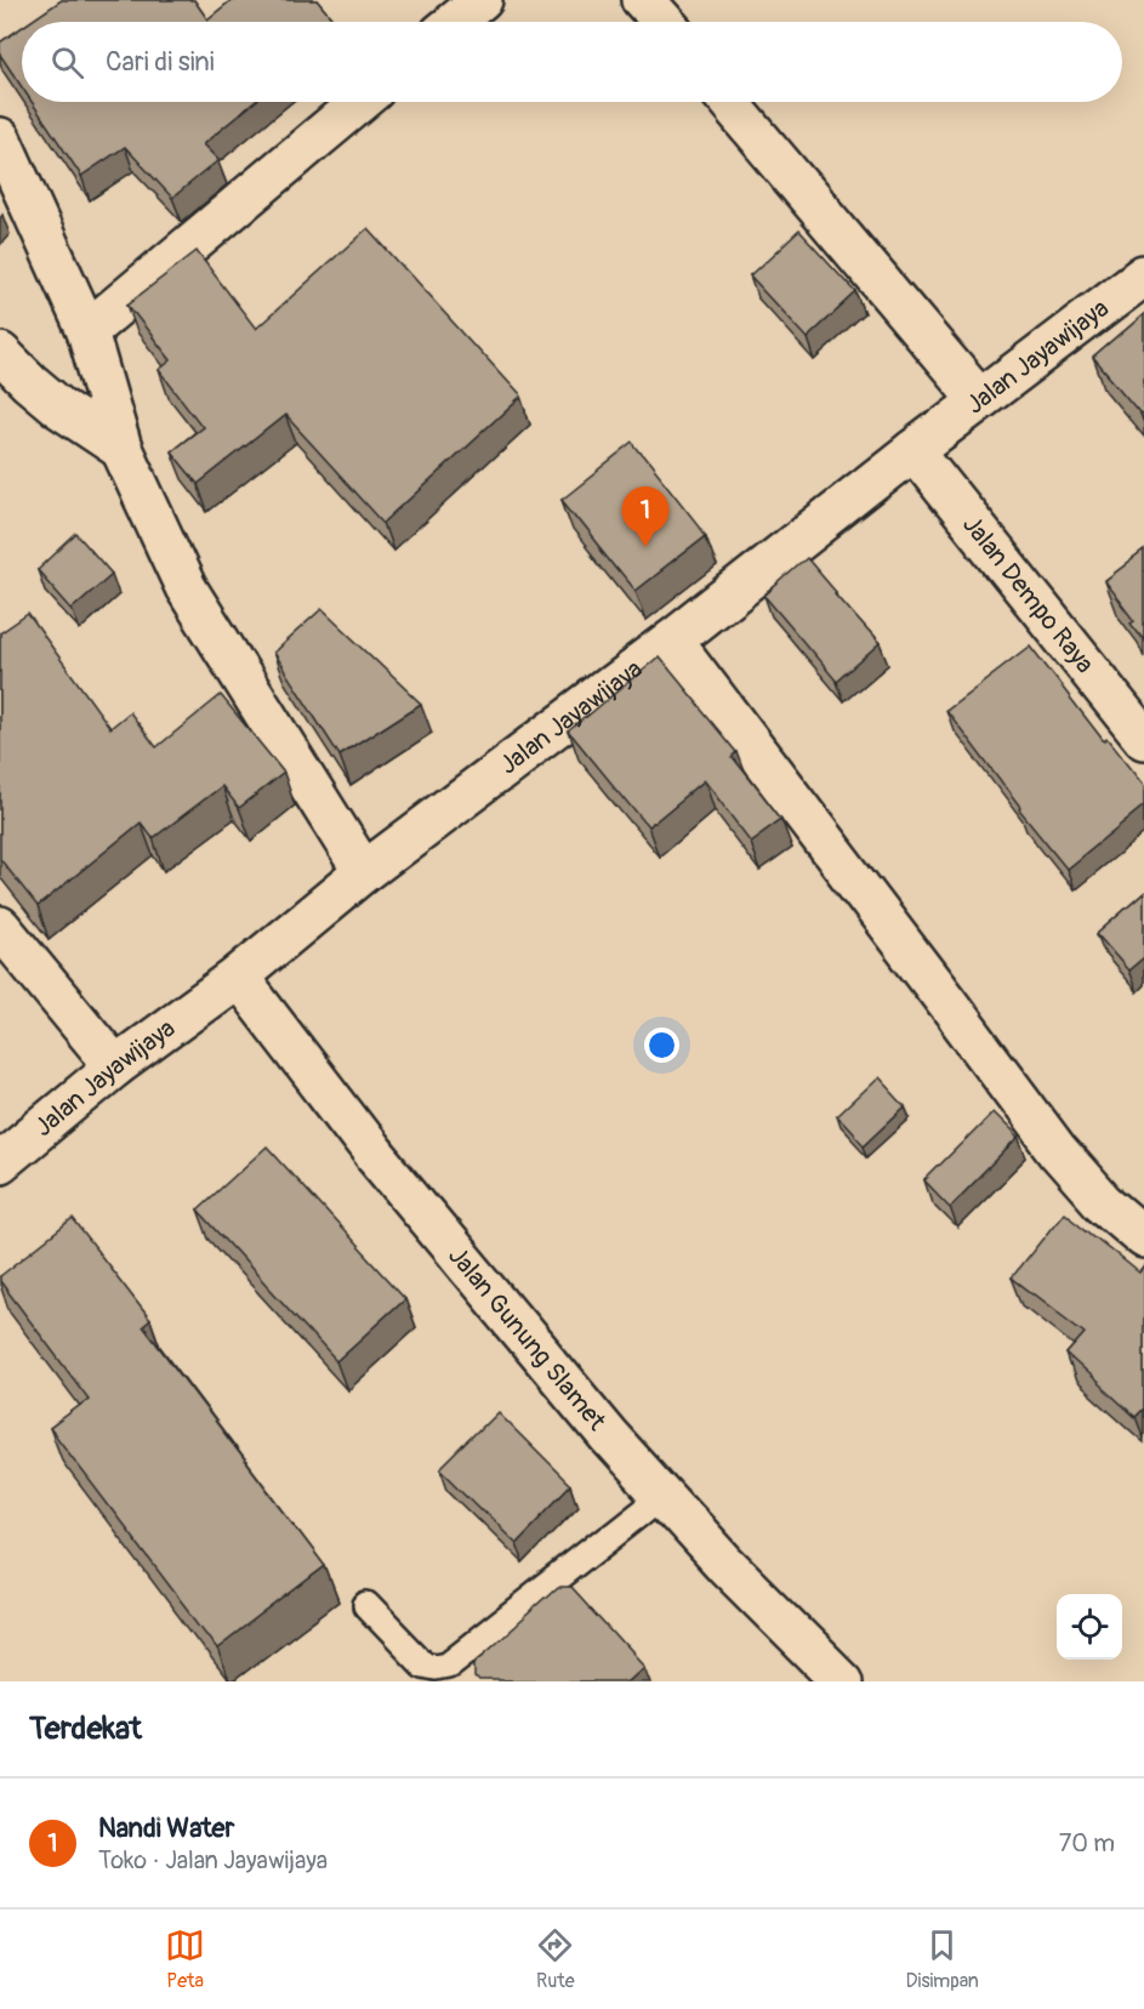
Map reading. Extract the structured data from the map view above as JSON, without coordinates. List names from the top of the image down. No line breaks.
{"streets":{"street":["Jalan Jayawijaya","Jalan Dempo Raya","Jalan Gunung Slamet"]},"crossings":[["Jalan Jayawijaya","Jalan Dempo Raya"],["Jalan Jayawijaya","Jalan Gunung Slamet"]],"page":{"search":"Cari di sini","pins":"1","heading":"Terdekat","list":[{"mark":"1","name":"Nandi Water","note":"Toko · Jalan Jayawijaya","value":"70 m"}],"nav":["Peta","Rute","Disimpan"]}}
